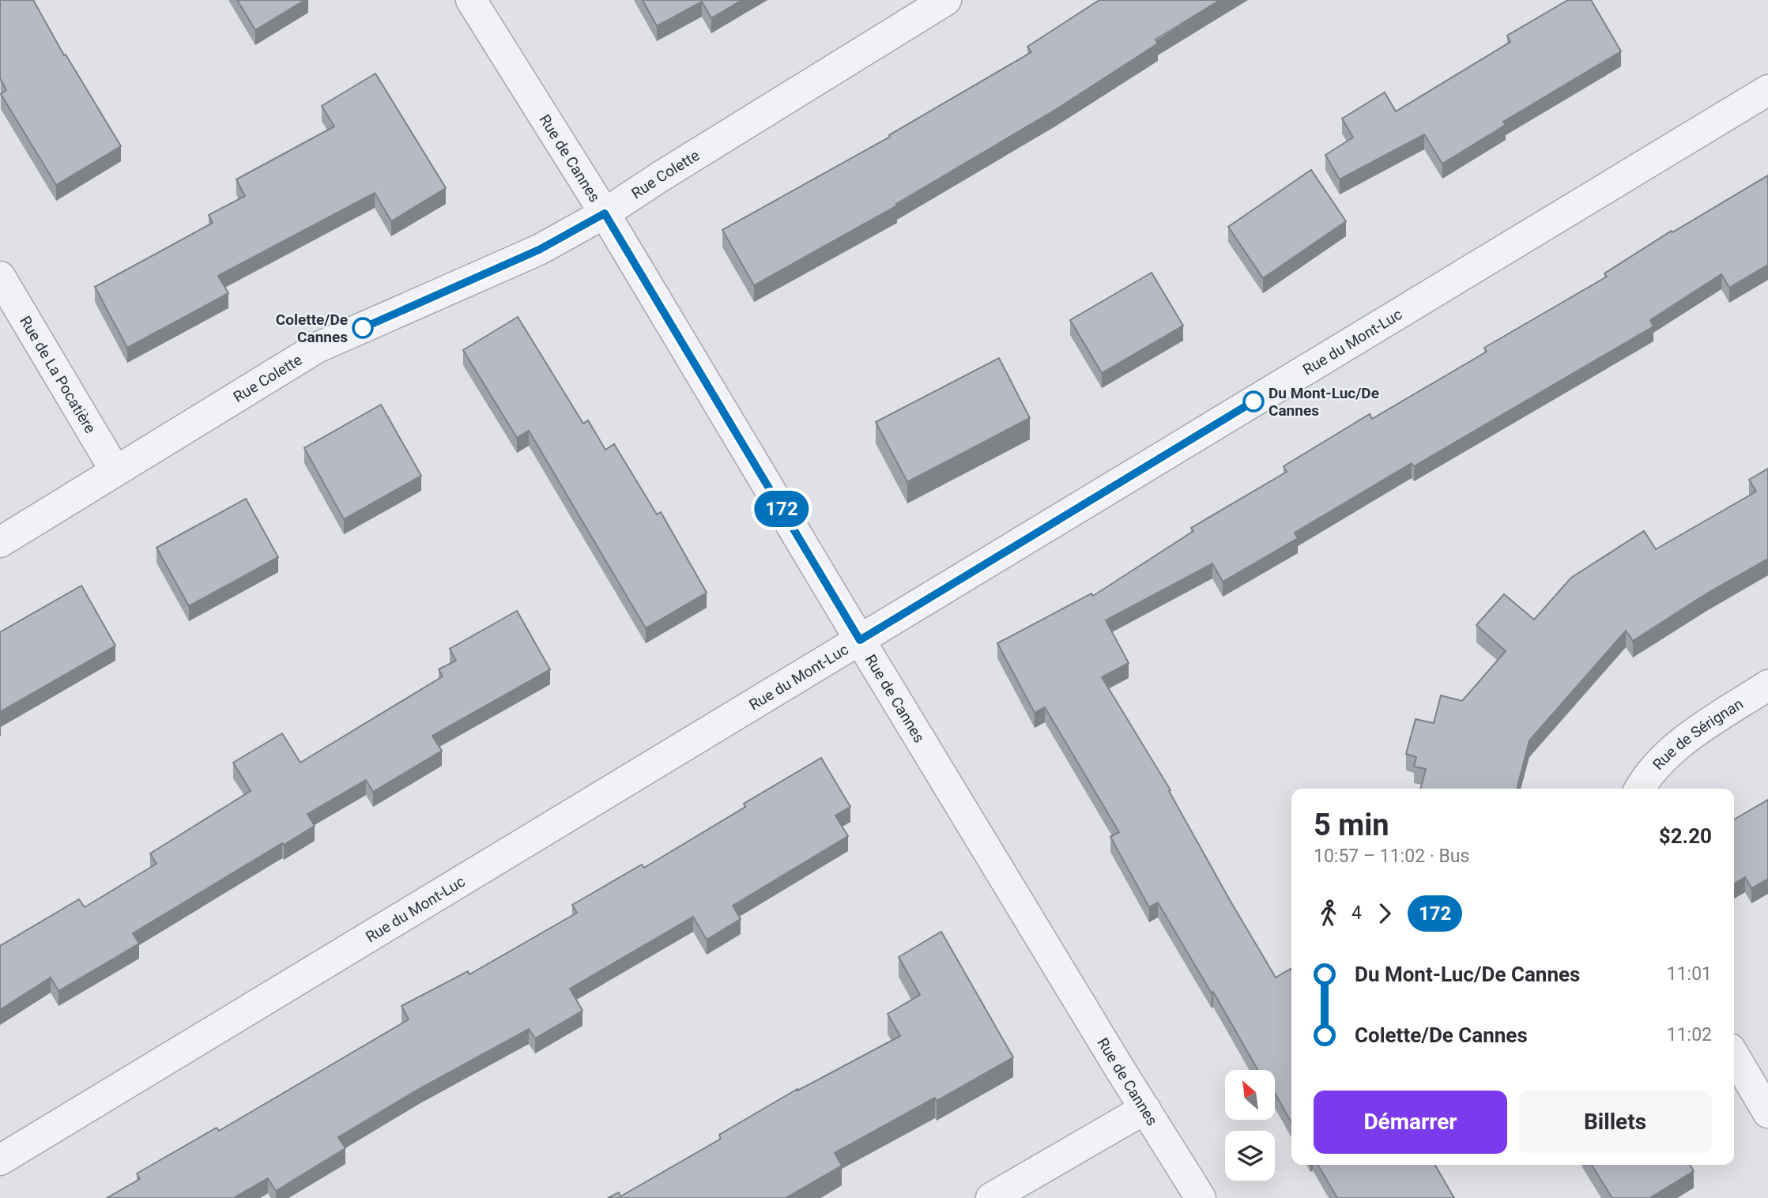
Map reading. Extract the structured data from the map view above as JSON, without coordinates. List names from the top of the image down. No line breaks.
{"streets":{"street":["Rue de Cannes","Rue Colette","Rue du Mont-Luc","Rue de La Pocatière","Rue de Sérignan"]},"crossings":[["Rue de Cannes","Rue Colette"],["Rue de Cannes","Rue du Mont-Luc"],["Rue Colette","Rue de La Pocatière"]],"places":["Colette/De Cannes","Du Mont-Luc/De Cannes"],"lines":["bus line 172"],"north":"top left","page":{"on_map":"172","heading":["5 min","10:57 – 11:02 · Bus","$2.20"],"legs":["4","172"],"list":[{"name":"Du Mont-Luc/De Cannes","value":"11:01"},{"name":"Colette/De Cannes","value":"11:02"}],"buttons":["Démarrer","Billets"]}}
